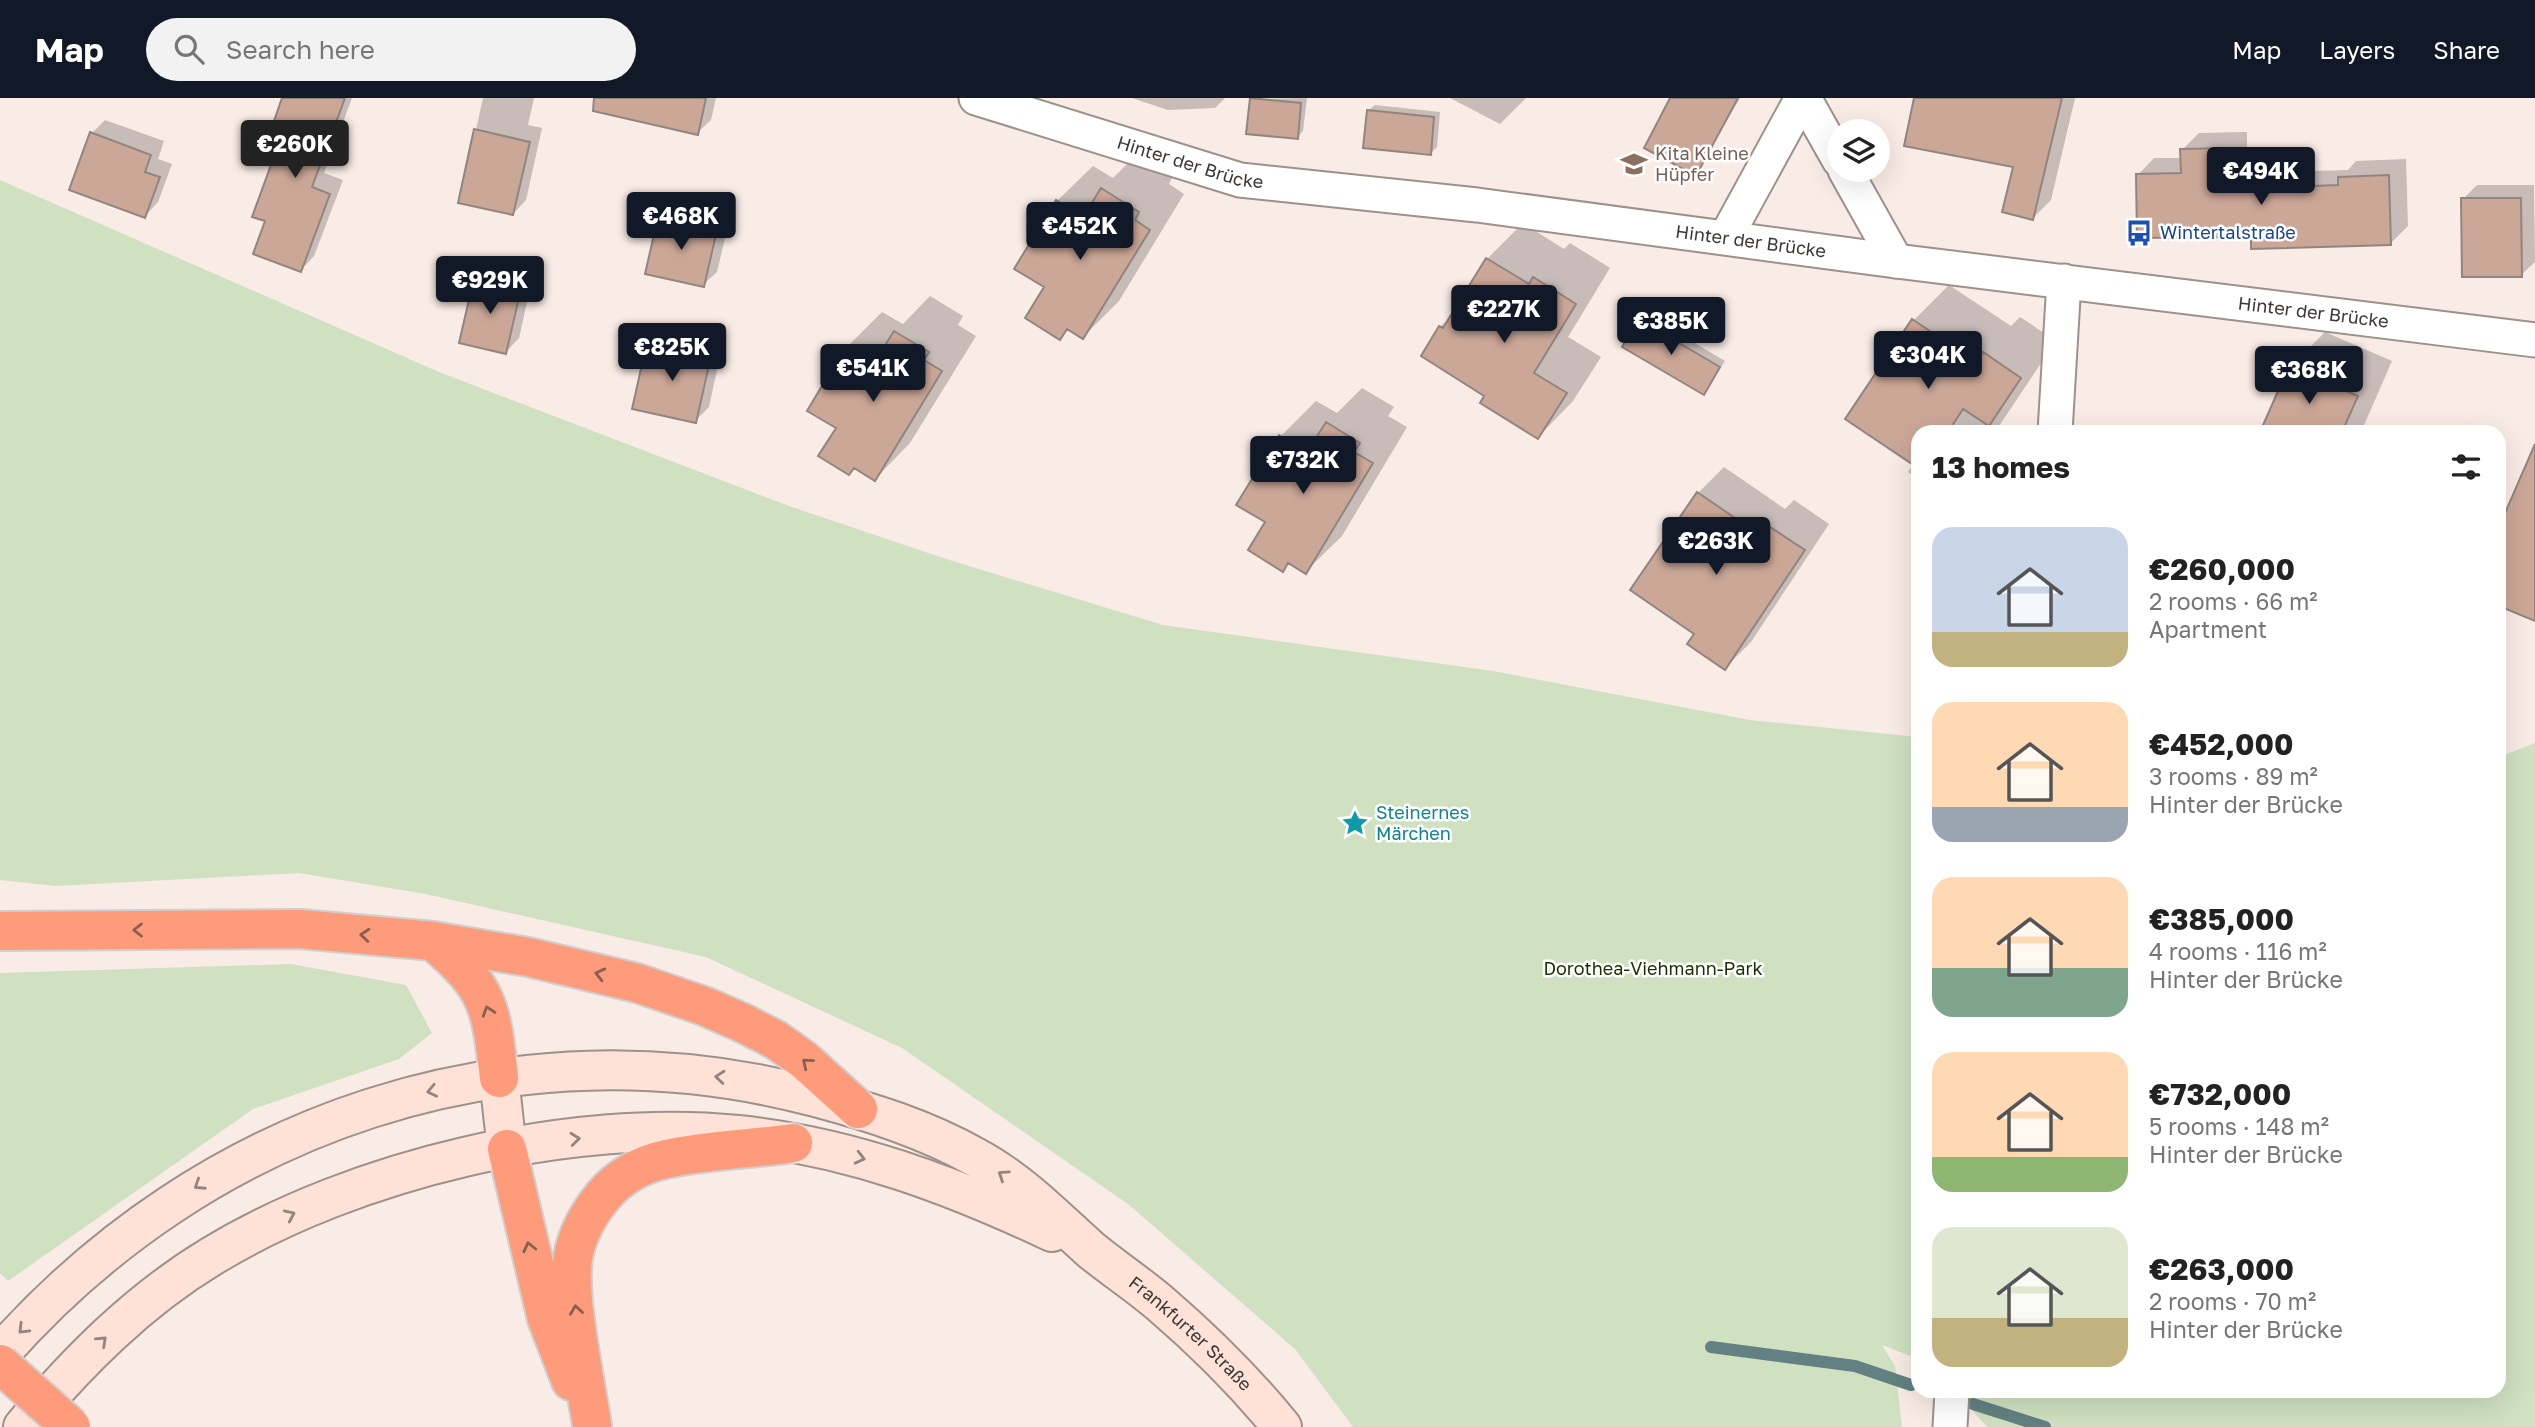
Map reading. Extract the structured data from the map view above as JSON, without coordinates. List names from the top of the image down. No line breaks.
{"streets":{"main road":["Frankfurter Straße"],"street":["Hinter der Brücke"]},"parks":["Dorothea-Viehmann-Park"],"places":{"school or university":["Kita Kleine Hüpfer"],"bus stop":["Wintertalstraße"],"place":["Steinernes Märchen"]},"page":{"header":"Map","search":"Search here","nav":["Map","Layers","Share"],"price":["€260K","€494K","€468K","€452K","€929K","€227K","€385K","€825K","€304K","€541K","€368K","€732K","€263K"],"heading":"13 homes","list":[{"name":"€260,000","note":"2 rooms · 66 m² · Apartment"},{"name":"€452,000","note":"3 rooms · 89 m² · Hinter der Brücke"},{"name":"€385,000","note":"4 rooms · 116 m² · Hinter der Brücke"},{"name":"€732,000","note":"5 rooms · 148 m² · Hinter der Brücke"},{"name":"€263,000","note":"2 rooms · 70 m² · Hinter der Brücke"}]}}
